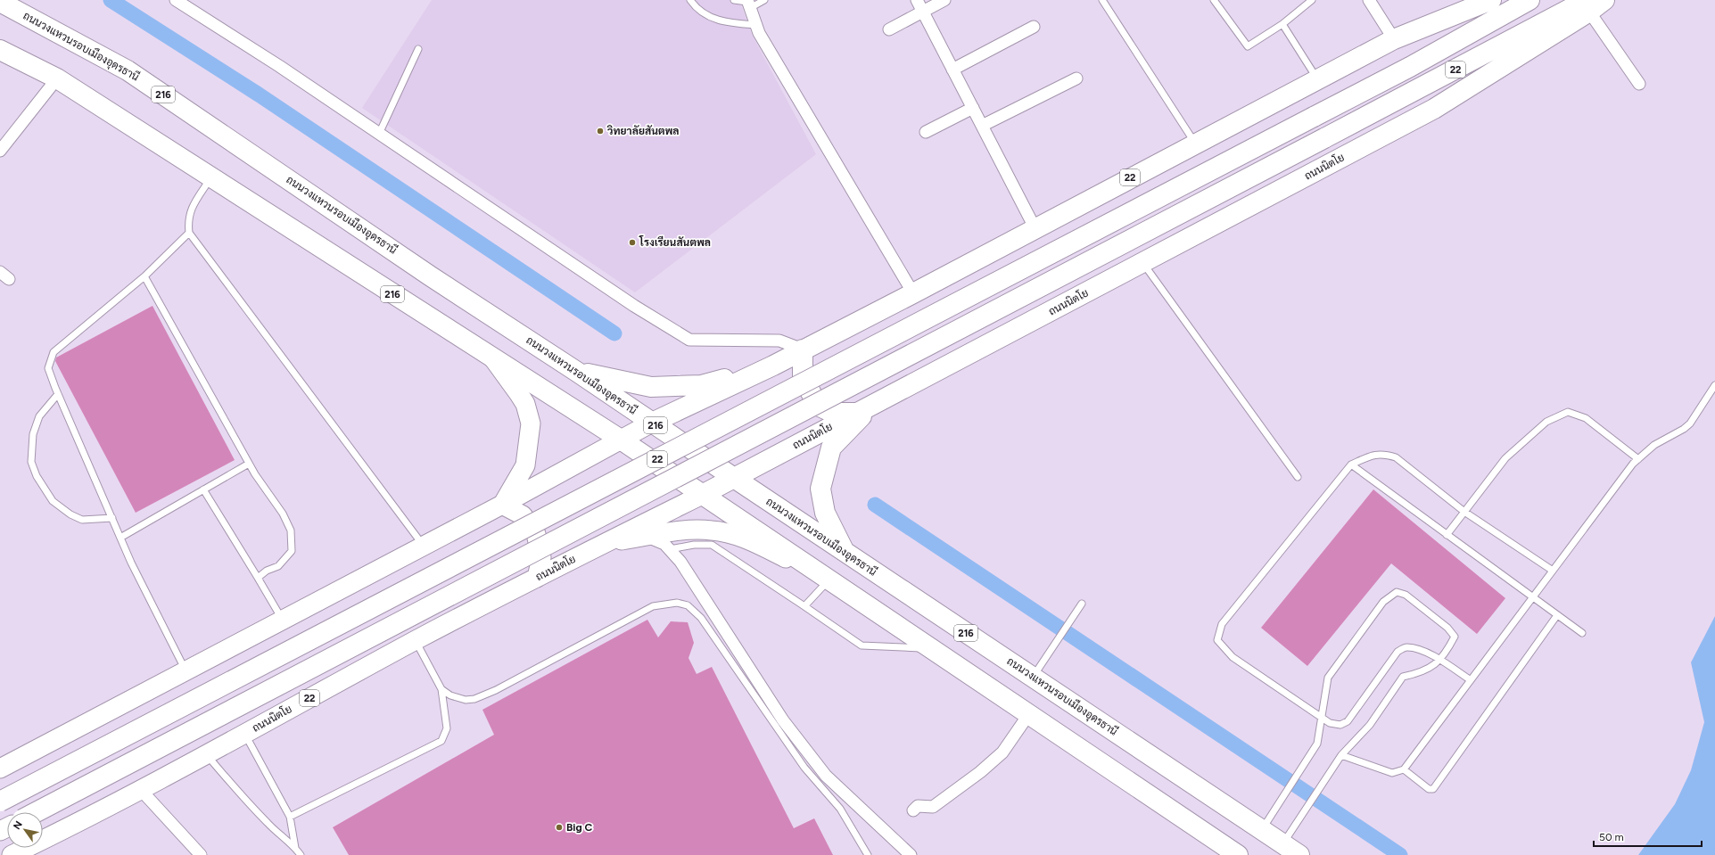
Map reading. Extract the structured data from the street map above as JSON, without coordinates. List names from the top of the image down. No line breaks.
{"streets":{"highway":["ถนนวงแหวนรอบเมืองอุดรธานี","22","216","ถนนนิตโย"]},"crossings":[["ถนนวงแหวนรอบเมืองอุดรธานี","22"],["ถนนวงแหวนรอบเมืองอุดรธานี","ถนนนิตโย"],["22","216"],["216","ถนนนิตโย"]],"places":["วิทยาลัยสันตพล","โรงเรียนสันตพล","Big C"],"scale_bar":"50 m","north":"top left"}
